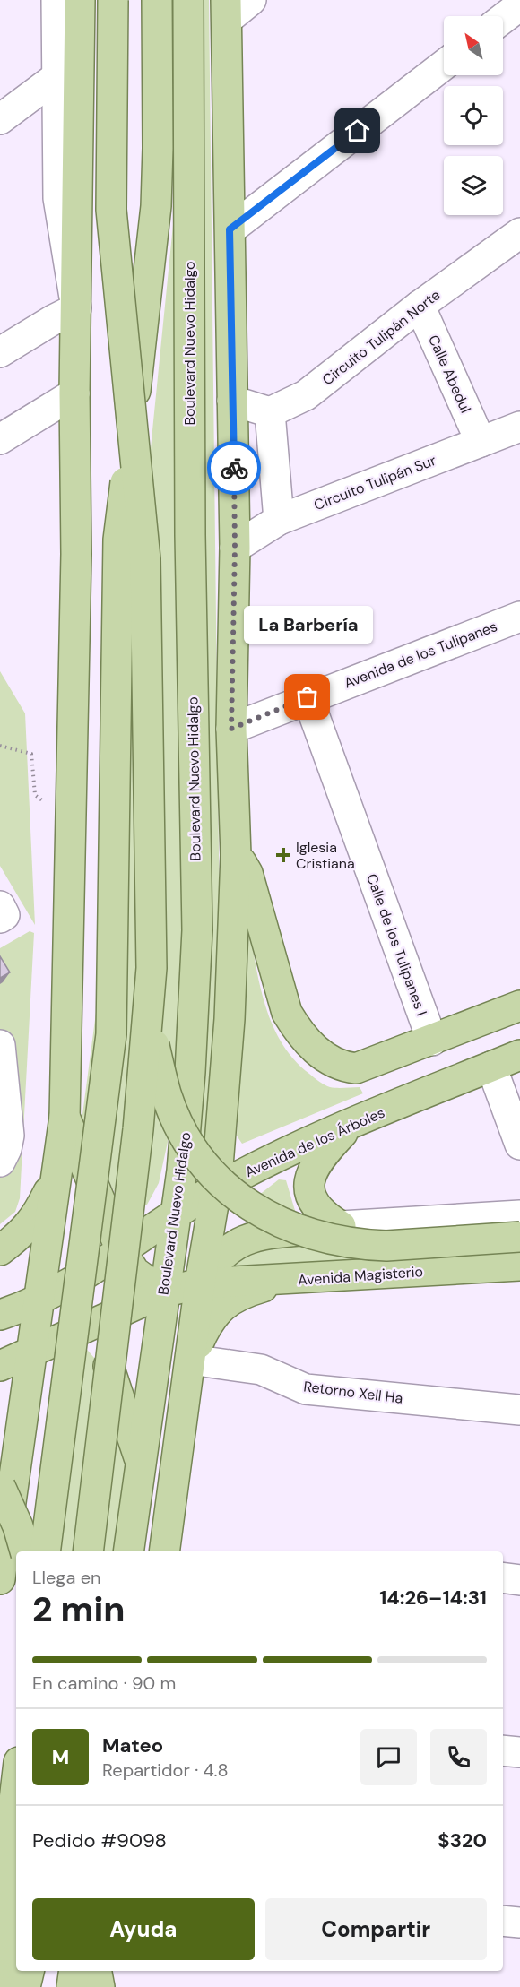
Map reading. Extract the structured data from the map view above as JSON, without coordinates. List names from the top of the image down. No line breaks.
{"streets":{"main road":["Boulevard Nuevo Hidalgo","Avenida de los Árboles","Avenida Magisterio"],"street":["Circuito Tulipán Norte","Calle Abedul","Circuito Tulipán Sur","Avenida de los Tulipanes","Calle de los Tulipanes I","Retorno Xell Ha"]},"crossings":[["Circuito Tulipán Norte","Calle Abedul"],["Boulevard Nuevo Hidalgo","Avenida de los Árboles"],["Boulevard Nuevo Hidalgo","Avenida Magisterio"],["Calle Abedul","Circuito Tulipán Sur"],["Avenida de los Tulipanes","Calle de los Tulipanes I"]],"places":{"other":["La Barbería"],"health":["Iglesia Cristiana"]},"north":"top left","page":{"bubble":"La Barbería","heading":["2 min","Llega en","14:26–14:31"],"panel":["Mateo","Repartidor · 4.8","Pedido #9098","$320"],"bar":"En camino · 90 m","round":"M","buttons":["Ayuda","Compartir"]}}
